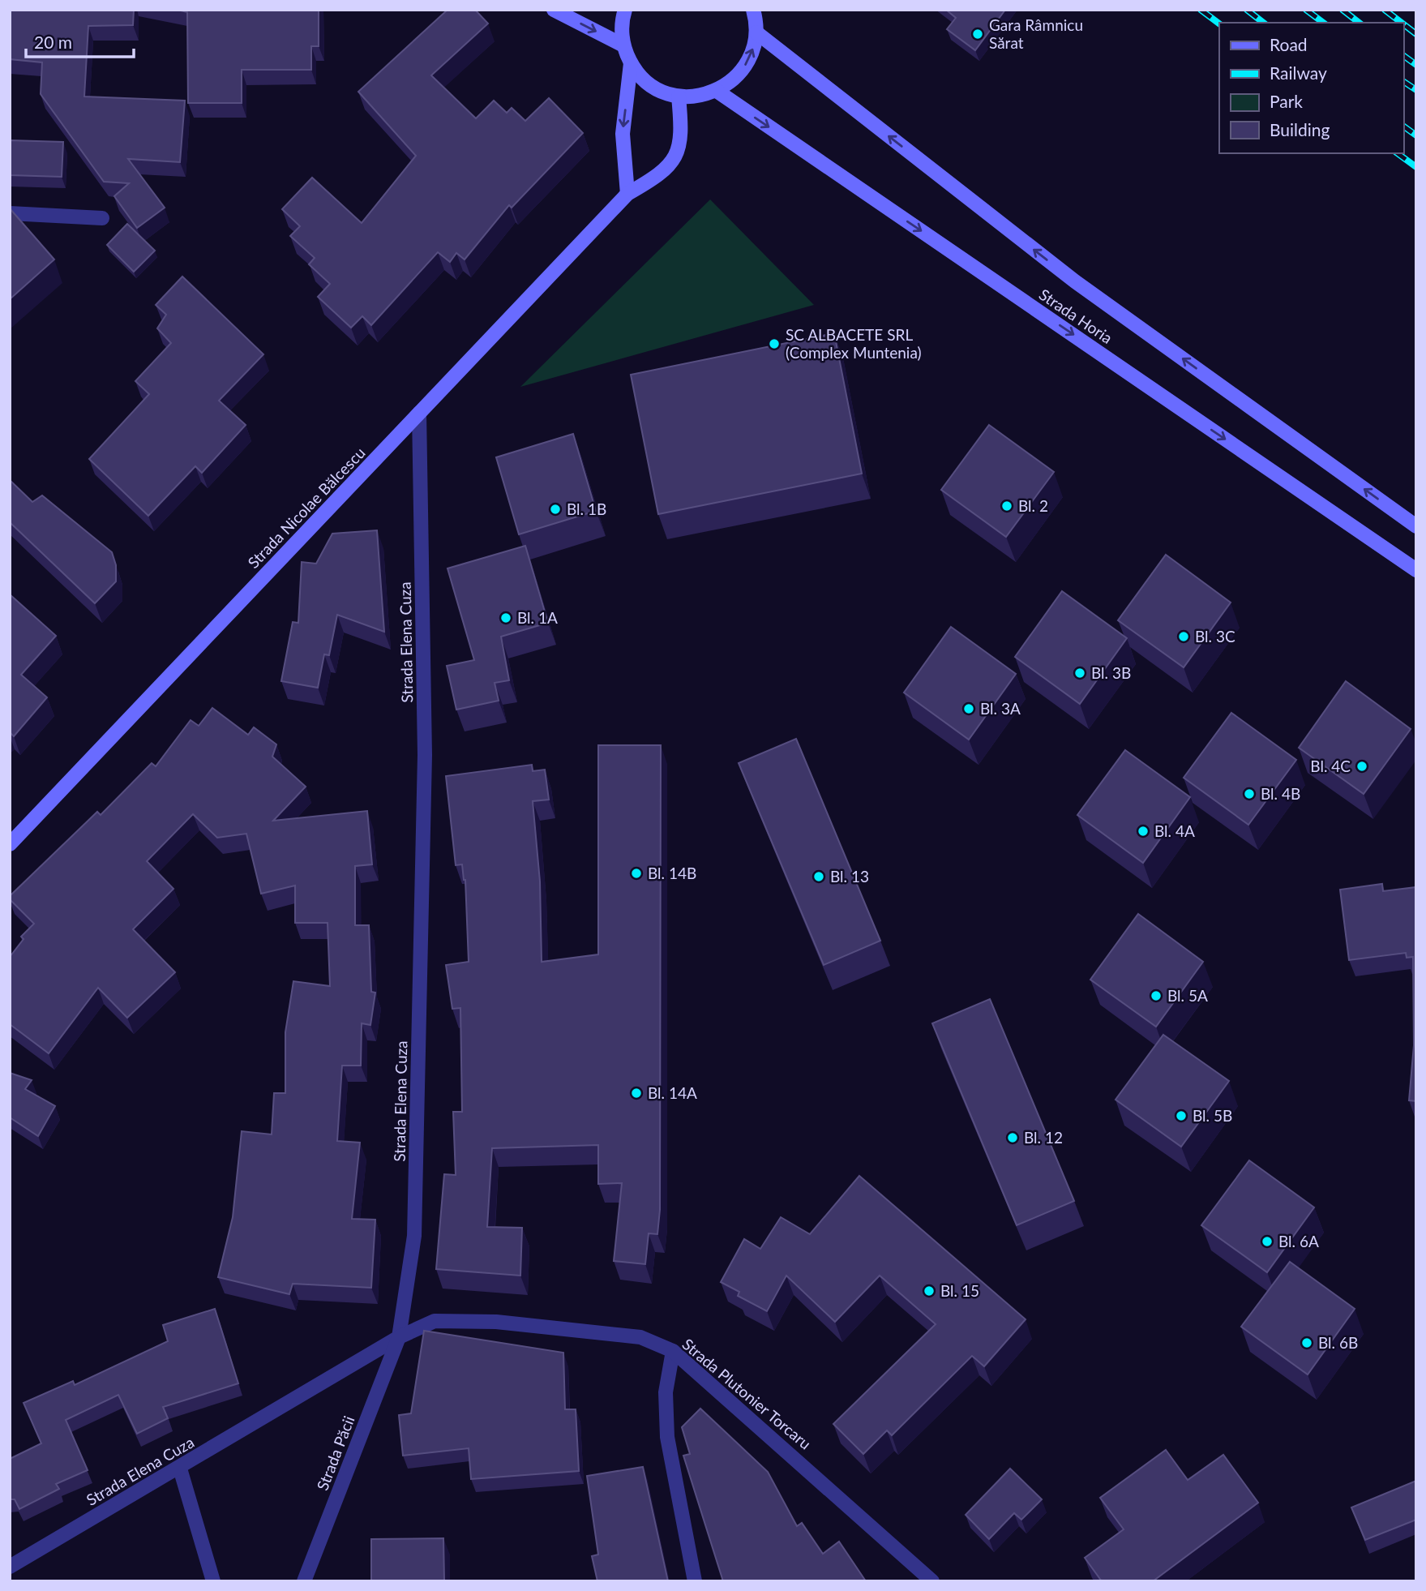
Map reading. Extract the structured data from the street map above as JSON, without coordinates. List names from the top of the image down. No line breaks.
{"streets":{"street":["Strada Horia","Strada Nicolae Bălcescu","Strada Elena Cuza","Strada Plutonier Torcaru","Strada Păcii"]},"crossings":[["Strada Nicolae Bălcescu","Strada Elena Cuza"],["Strada Elena Cuza","Strada Plutonier Torcaru"],["Strada Elena Cuza","Strada Păcii"],["Strada Plutonier Torcaru","Strada Păcii"]],"places":["Gara Râmnicu Sărat","SC ALBACETE SRL (Complex Muntenia)","Bl. 2","Bl. 1B","Bl. 1A","Bl. 3C","Bl. 3B","Bl. 3A","Bl. 4C","Bl. 4B","Bl. 4A","Bl. 14B","Bl. 13","Bl. 5A","Bl. 14A","Bl. 5B","Bl. 12","Bl. 6A","Bl. 15","Bl. 6B"],"legend":["Road","Railway","Park","Building"],"scale_bar":"20 m"}
